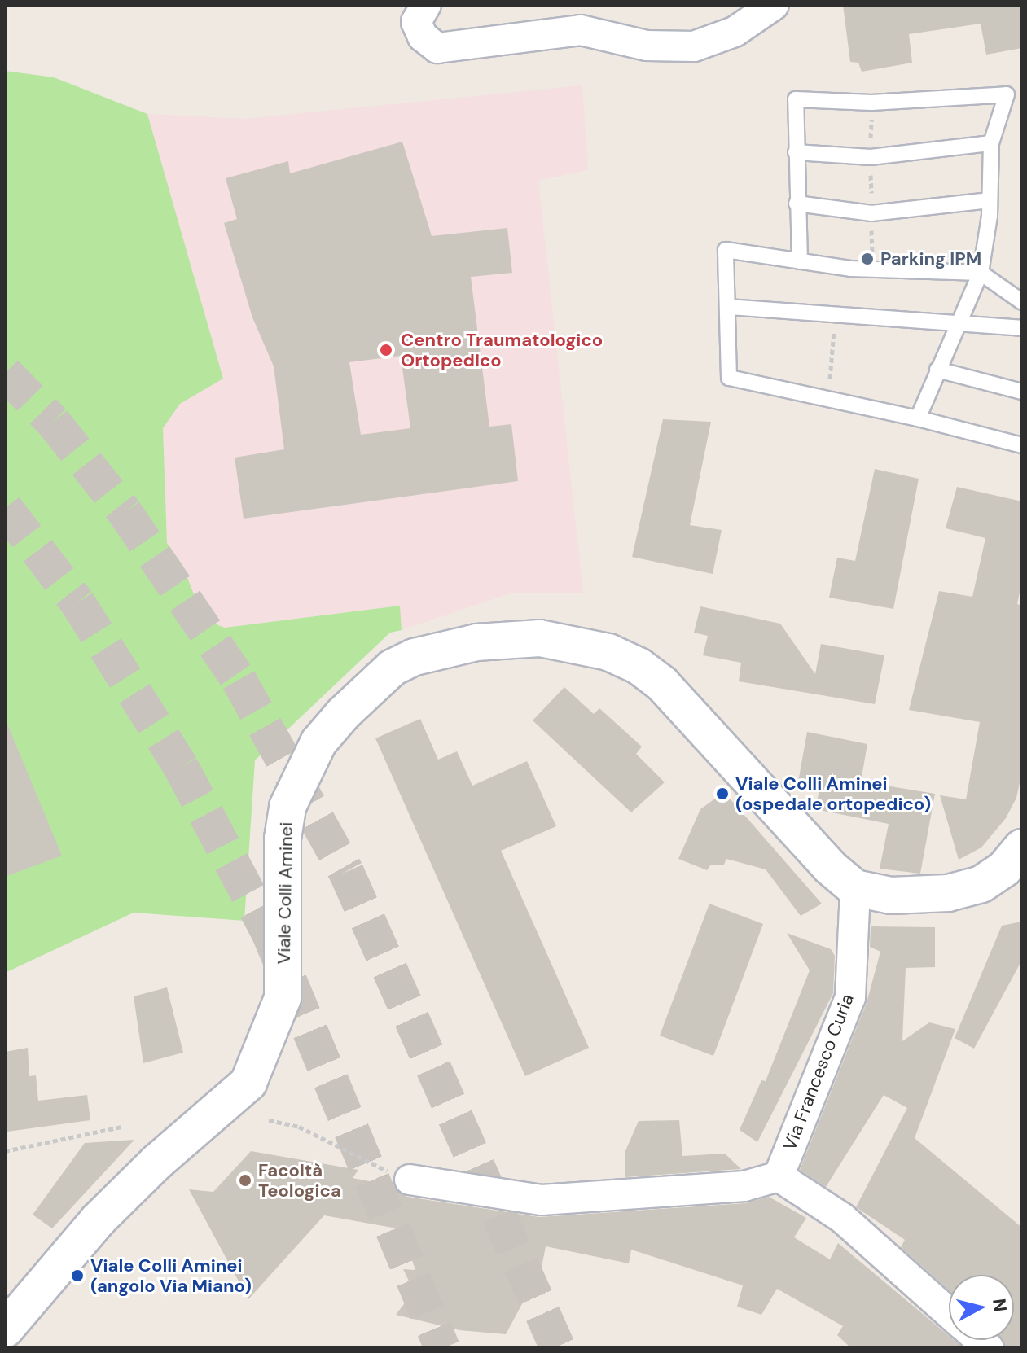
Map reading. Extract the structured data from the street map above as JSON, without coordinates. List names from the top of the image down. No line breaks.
{"streets":{"main road":["Viale Colli Aminei"],"street":["Via Francesco Curia"]},"crossings":[["Viale Colli Aminei","Via Francesco Curia"]],"places":["Parking IPM","Centro Traumatologico Ortopedico","Viale Colli Aminei (ospedale ortopedico)","Facoltà Teologica","Viale Colli Aminei (angolo Via Miano)"],"north":"right"}
